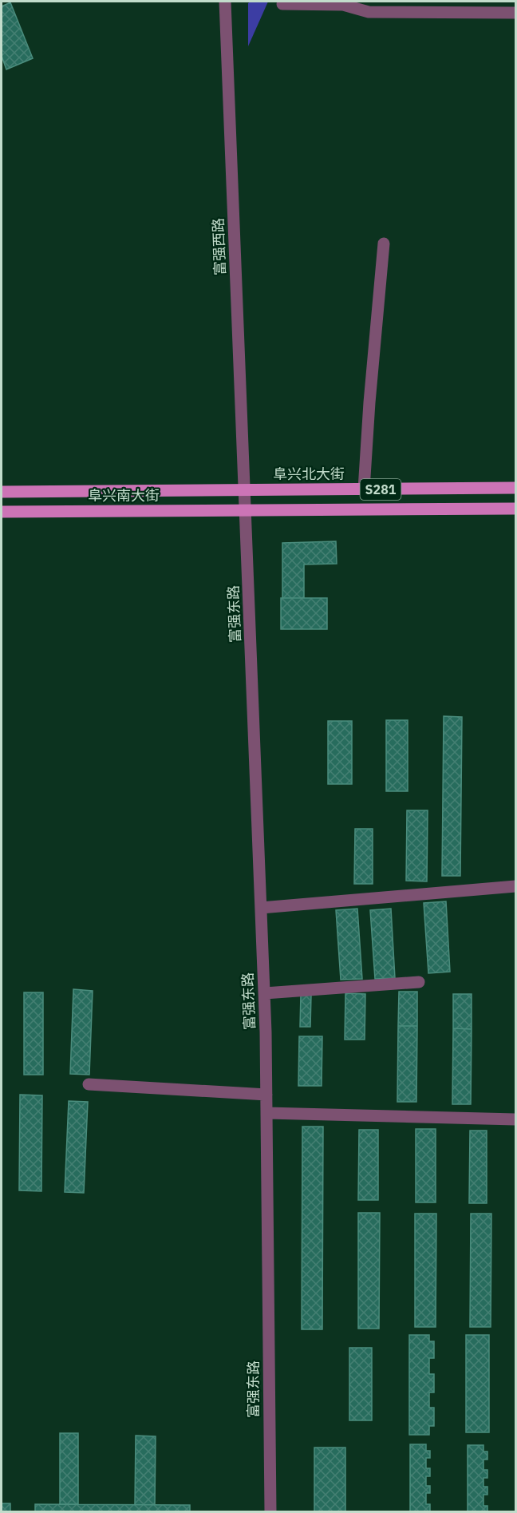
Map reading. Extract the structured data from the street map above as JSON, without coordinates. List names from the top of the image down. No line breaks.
{"streets":{"main road":["阜兴北大街","S281","阜兴南大街"],"street":["富强西路","富强东路"]},"crossings":[["富强西路","阜兴北大街"],["富强西路","阜兴南大街"],["富强西路","富强东路"],["阜兴北大街","阜兴南大街"],["阜兴北大街","富强东路"],["S281","阜兴南大街"],["S281","富强东路"],["阜兴南大街","富强东路"]]}
